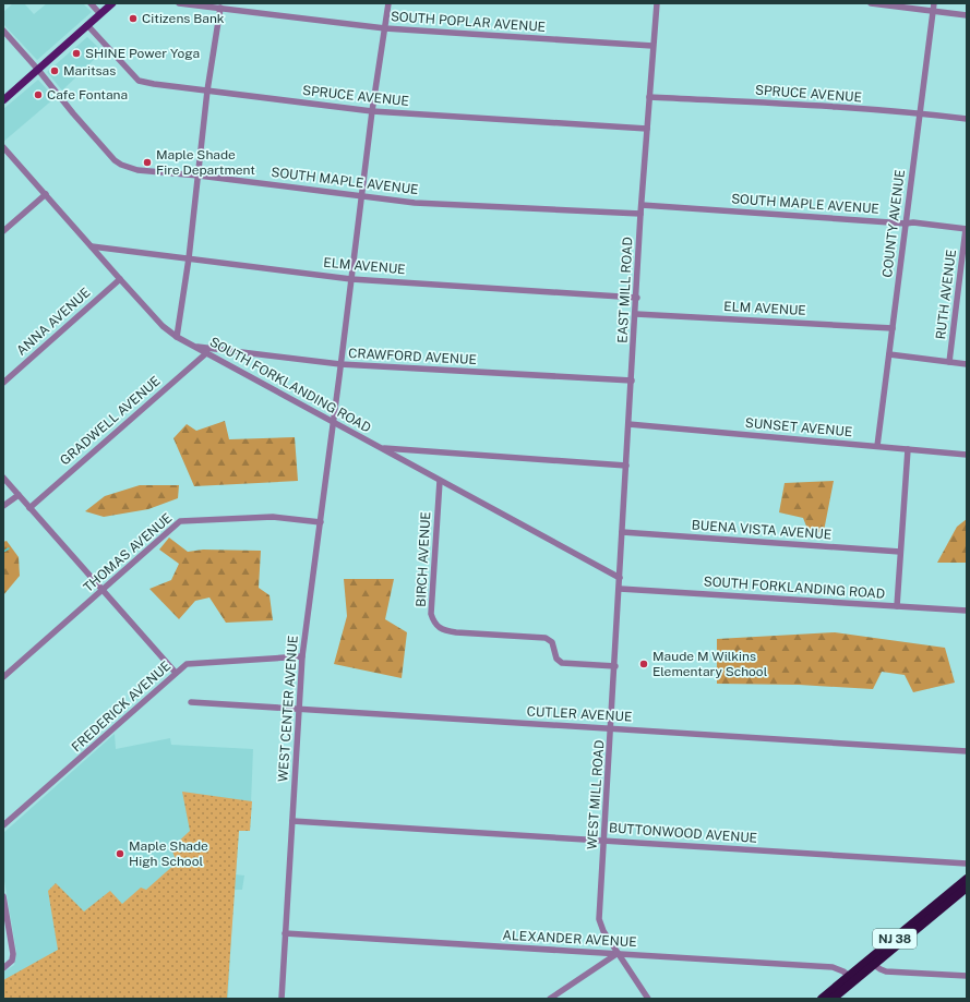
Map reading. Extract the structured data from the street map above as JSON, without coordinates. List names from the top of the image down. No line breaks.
{"streets":{"highway":["NJ 38"],"street":["SOUTH POPLAR AVENUE","SPRUCE AVENUE","SOUTH MAPLE AVENUE","COUNTY AVENUE","ELM AVENUE","EAST MILL ROAD","RUTH AVENUE","ANNA AVENUE","CRAWFORD AVENUE","SOUTH FORKLANDING ROAD","GRADWELL AVENUE","SUNSET AVENUE","BUENA VISTA AVENUE","THOMAS AVENUE","BIRCH AVENUE","FREDERICK AVENUE","WEST CENTER AVENUE","CUTLER AVENUE","WEST MILL ROAD","BUTTONWOOD AVENUE","ALEXANDER AVENUE"]},"crossings":[["SOUTH POPLAR AVENUE","EAST MILL ROAD"],["SOUTH POPLAR AVENUE","WEST CENTER AVENUE"],["SPRUCE AVENUE","COUNTY AVENUE"],["SPRUCE AVENUE","EAST MILL ROAD"],["SPRUCE AVENUE","WEST CENTER AVENUE"],["SOUTH MAPLE AVENUE","COUNTY AVENUE"],["SOUTH MAPLE AVENUE","EAST MILL ROAD"],["SOUTH MAPLE AVENUE","RUTH AVENUE"],["SOUTH MAPLE AVENUE","WEST CENTER AVENUE"],["COUNTY AVENUE","ELM AVENUE"],["COUNTY AVENUE","SUNSET AVENUE"],["ELM AVENUE","EAST MILL ROAD"],["ELM AVENUE","SOUTH FORKLANDING ROAD"],["ELM AVENUE","WEST CENTER AVENUE"],["EAST MILL ROAD","CRAWFORD AVENUE"],["EAST MILL ROAD","SOUTH FORKLANDING ROAD"],["EAST MILL ROAD","SUNSET AVENUE"],["EAST MILL ROAD","BUENA VISTA AVENUE"],["EAST MILL ROAD","WEST MILL ROAD"],["ANNA AVENUE","SOUTH FORKLANDING ROAD"],["CRAWFORD AVENUE","SOUTH FORKLANDING ROAD"],["CRAWFORD AVENUE","WEST CENTER AVENUE"],["SOUTH FORKLANDING ROAD","GRADWELL AVENUE"],["SOUTH FORKLANDING ROAD","BIRCH AVENUE"],["SOUTH FORKLANDING ROAD","WEST CENTER AVENUE"],["SOUTH FORKLANDING ROAD","WEST MILL ROAD"],["THOMAS AVENUE","WEST CENTER AVENUE"],["BIRCH AVENUE","WEST MILL ROAD"],["FREDERICK AVENUE","WEST CENTER AVENUE"],["WEST CENTER AVENUE","CUTLER AVENUE"],["WEST CENTER AVENUE","BUTTONWOOD AVENUE"],["WEST CENTER AVENUE","ALEXANDER AVENUE"],["CUTLER AVENUE","WEST MILL ROAD"],["WEST MILL ROAD","BUTTONWOOD AVENUE"],["WEST MILL ROAD","ALEXANDER AVENUE"],["ALEXANDER AVENUE","NJ 38"]],"places":["Citizens Bank","SHINE Power Yoga","Maritsas","Cafe Fontana","Maple Shade Fire Department","Maude M Wilkins Elementary School","Maple Shade High School"]}
